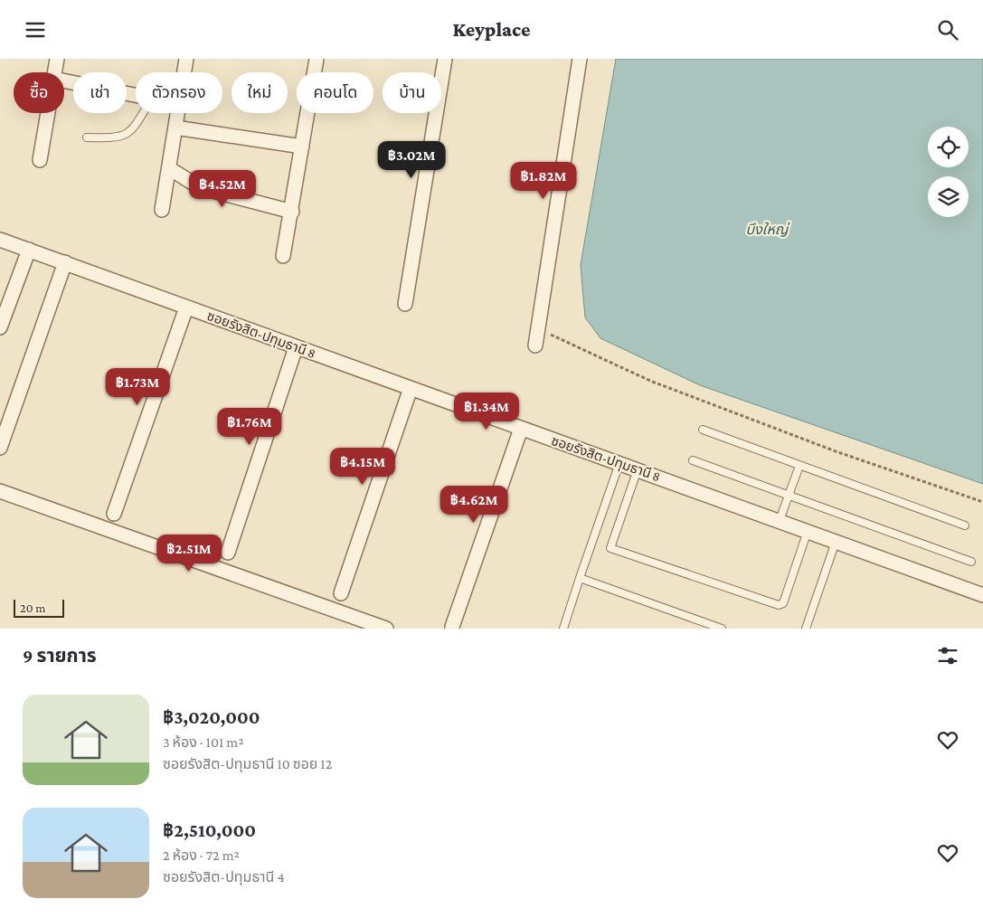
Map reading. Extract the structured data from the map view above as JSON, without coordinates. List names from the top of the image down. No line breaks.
{"streets":{"street":["ซอยรังสิต-ปทุมธานี 8"]},"water":["บึงใหญ่"],"scale_bar":"20 m","page":{"header":"Keyplace","chip":["ซื้อ","เช่า","ตัวกรอง","ใหม่","คอนโด","บ้าน"],"price":["฿3.02M","฿1.82M","฿4.52M","฿1.73M","฿1.34M","฿1.76M","฿4.15M","฿4.62M","฿2.51M"],"scale":"20 m","heading":"9 รายการ","list":[{"name":"฿3,020,000","note":"3 ห้อง · 101 m² · ซอยรังสิต-ปทุมธานี 10 ซอย 12"},{"name":"฿2,510,000","note":"2 ห้อง · 72 m² · ซอยรังสิต-ปทุมธานี 4"}]}}
